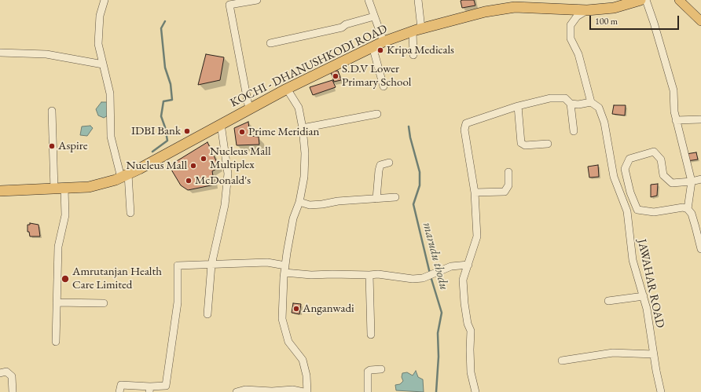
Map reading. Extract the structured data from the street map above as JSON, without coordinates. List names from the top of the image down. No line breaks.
{"streets":{"highway":["KOCHI - DHANUSHKODI ROAD"],"street":["JAWAHAR ROAD"]},"crossings":[["KOCHI - DHANUSHKODI ROAD","JAWAHAR ROAD"]],"water":["marudu thodu"],"places":["Kripa Medicals","S.D.V Lower Primary School","IDBI Bank","Prime Meridian","Aspire","Nucleus Mall Multiplex","Nucleus Mall","McDonald's","Amrutanjan Health Care Limited","Anganwadi"],"scale_bar":"100 m"}
